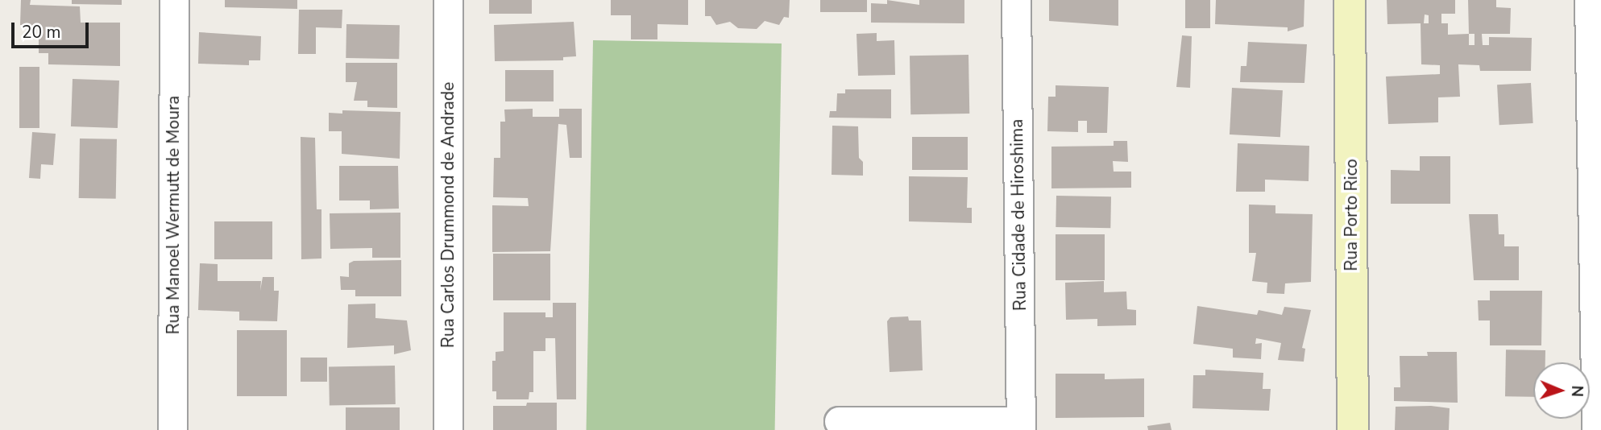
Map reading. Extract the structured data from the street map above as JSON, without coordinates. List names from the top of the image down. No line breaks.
{"streets":{"main road":["Rua Porto Rico"],"street":["Rua Manoel Wermutt de Moura","Rua Carlos Drummond de Andrade","Rua Cidade de Hiroshima"]},"scale_bar":"20 m","north":"right"}
